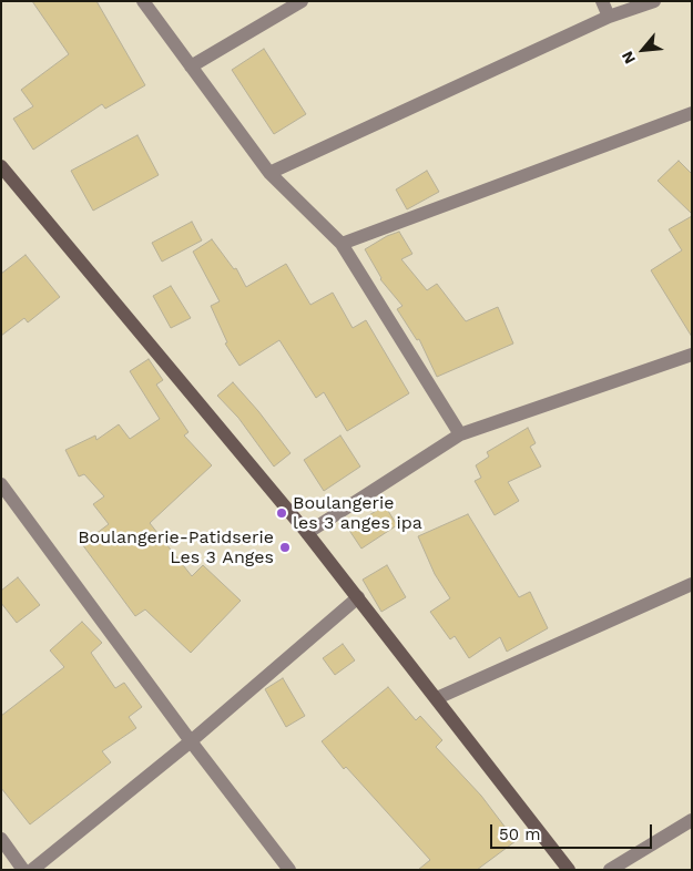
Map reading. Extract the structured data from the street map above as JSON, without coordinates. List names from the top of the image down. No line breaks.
{"places":["Boulangerie les 3 anges ipa","Boulangerie-Patidserie Les 3 Anges"],"scale_bar":"50 m","north":"bottom left"}
